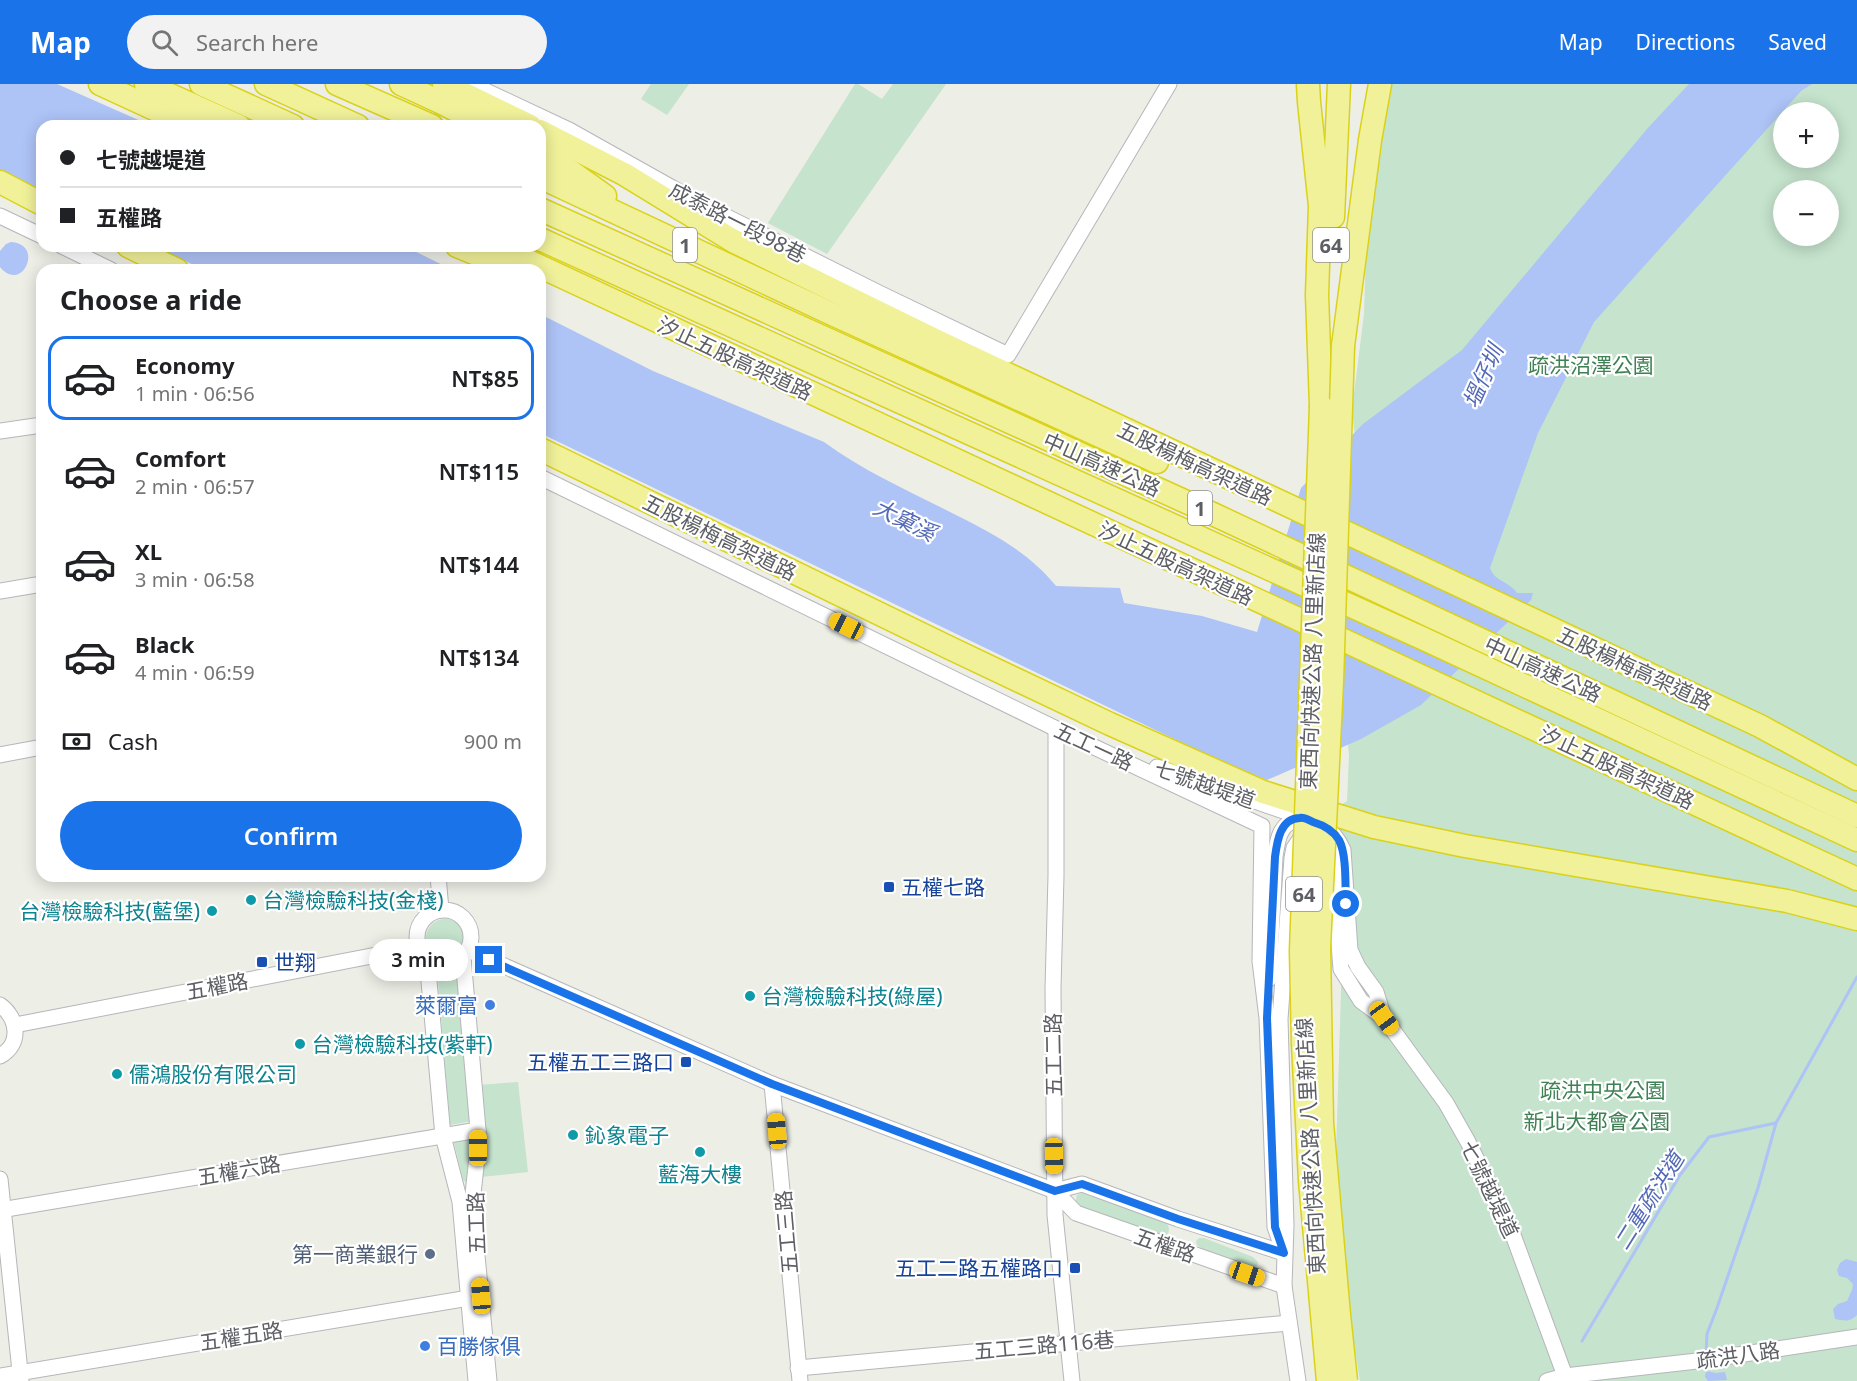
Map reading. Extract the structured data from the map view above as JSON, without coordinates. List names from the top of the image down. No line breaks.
{"streets":{"highway":["1","64","汐止五股高架道路","五股楊梅高架道路","中山高速公路","東西向快速公路 八里新店線"],"street":["成泰路一段98巷","五工一路","七號越堤道","五權路","五工二路","五權六路","五工路","五工三路","五權五路","五工三路116巷","疏洪八路"]},"crossings":[["1","五股楊梅高架道路"],["五工一路","七號越堤道"],["五工一路","五權路"],["五工一路","五工二路"],["五工一路","五工三路116巷"],["七號越堤道","疏洪八路"],["五權路","五工二路"],["五權路","五工路"],["五權路","五工三路"],["五工二路","五工三路116巷"],["五權六路","五工路"],["五工路","五權五路"],["五工三路","五工三路116巷"]],"water":["塭仔圳","大窠溪","二重疏洪道"],"parks":["疏洪沼澤公園","疏洪中央公園","新北大都會公園"],"places":{"transit":["五權七路","世翔","五權五工三路口","五工二路五權路口"],"other":["台灣檢驗科技(金棧)","台灣檢驗科技(藍堡)","台灣檢驗科技(綠屋)","萊爾富","台灣檢驗科技(紫軒)","儒鴻股份有限公司","鈊象電子","藍海大樓","第一商業銀行","百勝傢俱"]},"page":{"header":"Map","search":"Search here","nav":["Map","Directions","Saved"],"map_buttons":["+","−"],"banner":["七號越堤道","五權路"],"heading":"Choose a ride","list":[{"name":"Economy","note":"1 min · 06:56","value":"NT$85"},{"name":"Comfort","note":"2 min · 06:57","value":"NT$115"},{"name":"XL","note":"3 min · 06:58","value":"NT$144"},{"name":"Black","note":"4 min · 06:59","value":"NT$134"}],"pay":["Cash","900 m"],"buttons":"Confirm","bubble":"3 min"}}
